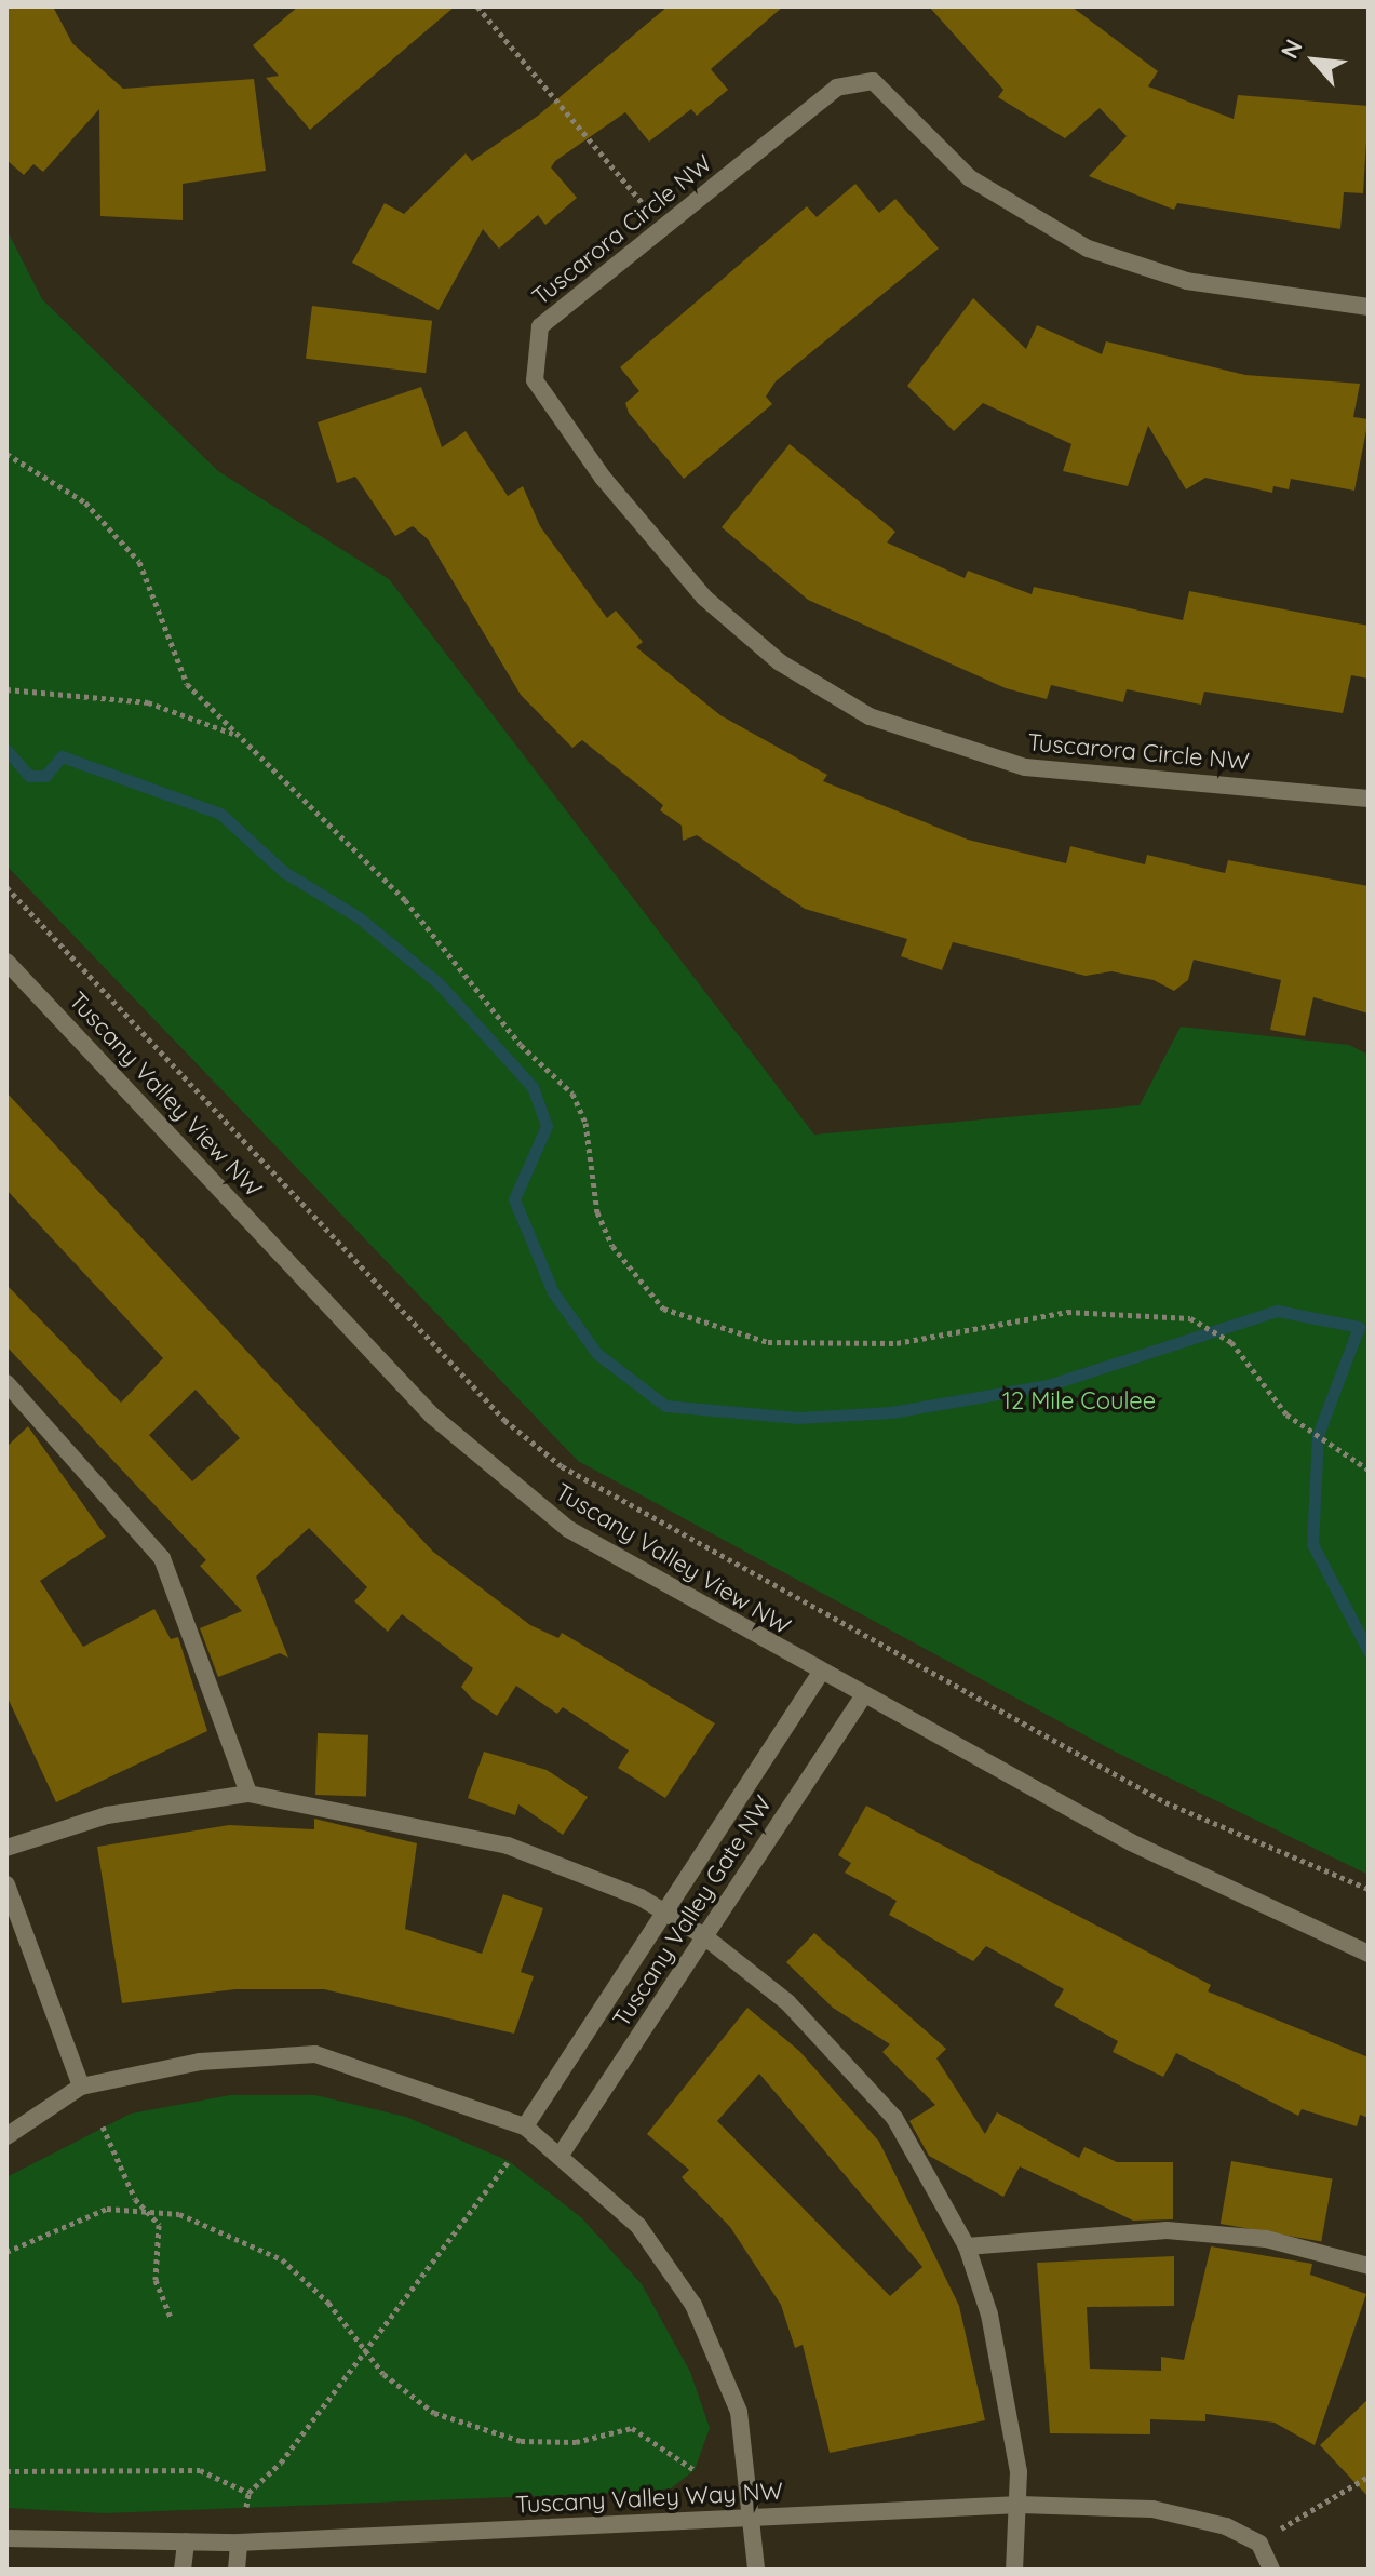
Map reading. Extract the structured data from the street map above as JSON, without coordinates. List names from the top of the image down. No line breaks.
{"streets":{"street":["Tuscarora Circle NW","Tuscany Valley View NW","Tuscany Valley Gate NW","Tuscany Valley Way NW"]},"crossings":[["Tuscany Valley View NW","Tuscany Valley Gate NW"]],"parks":["12 Mile Coulee"],"north":"top left"}
